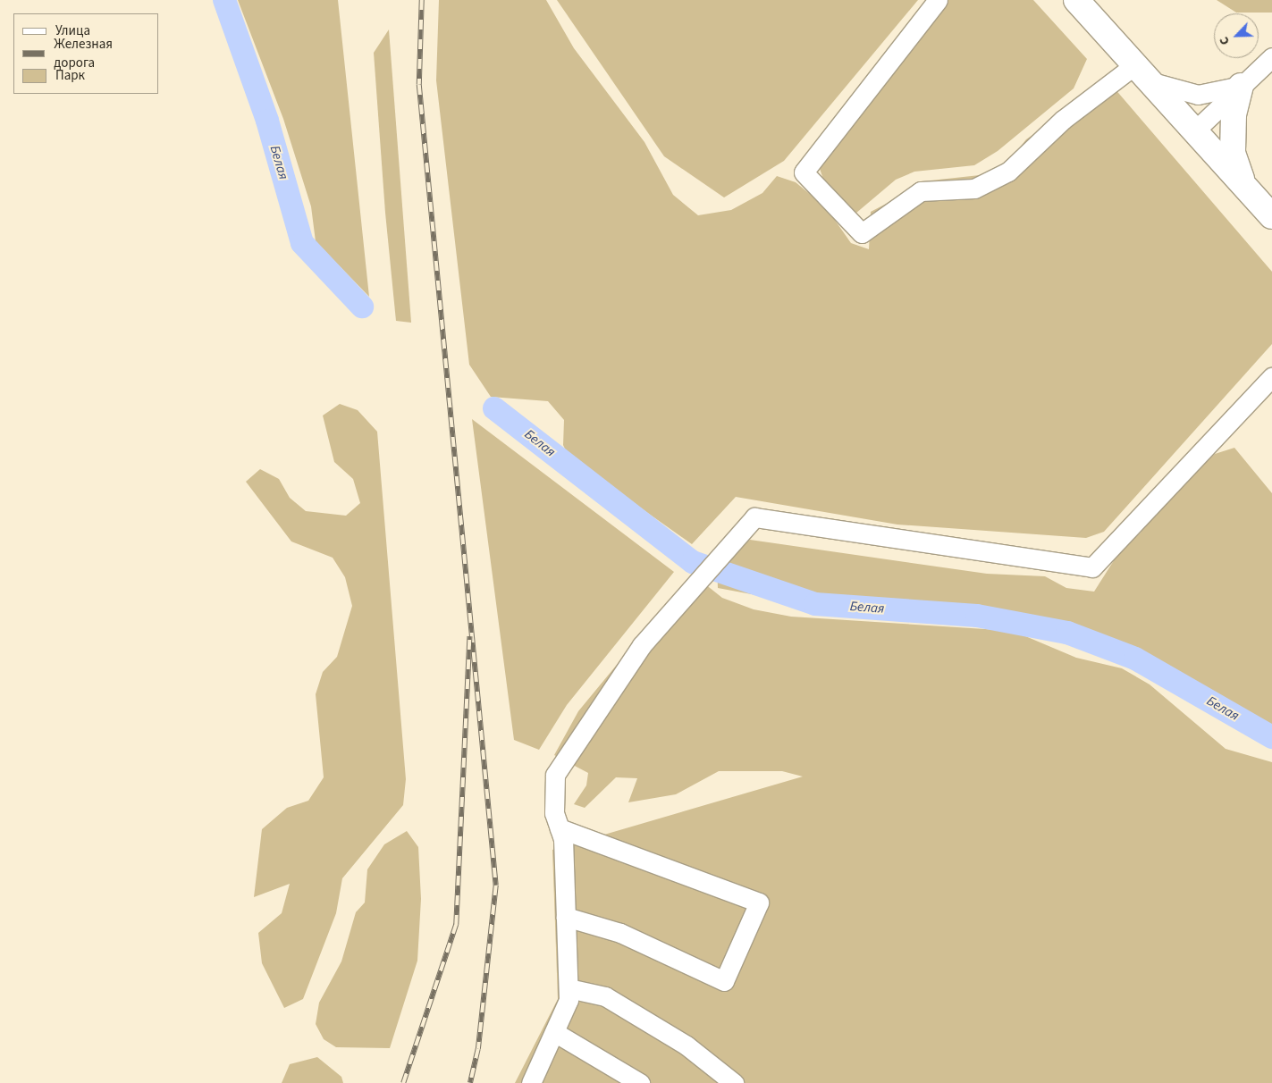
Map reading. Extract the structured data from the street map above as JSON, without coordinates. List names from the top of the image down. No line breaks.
{"water":["Белая"],"legend":["Улица","Железная дорога","Парк"],"north":"bottom left"}
